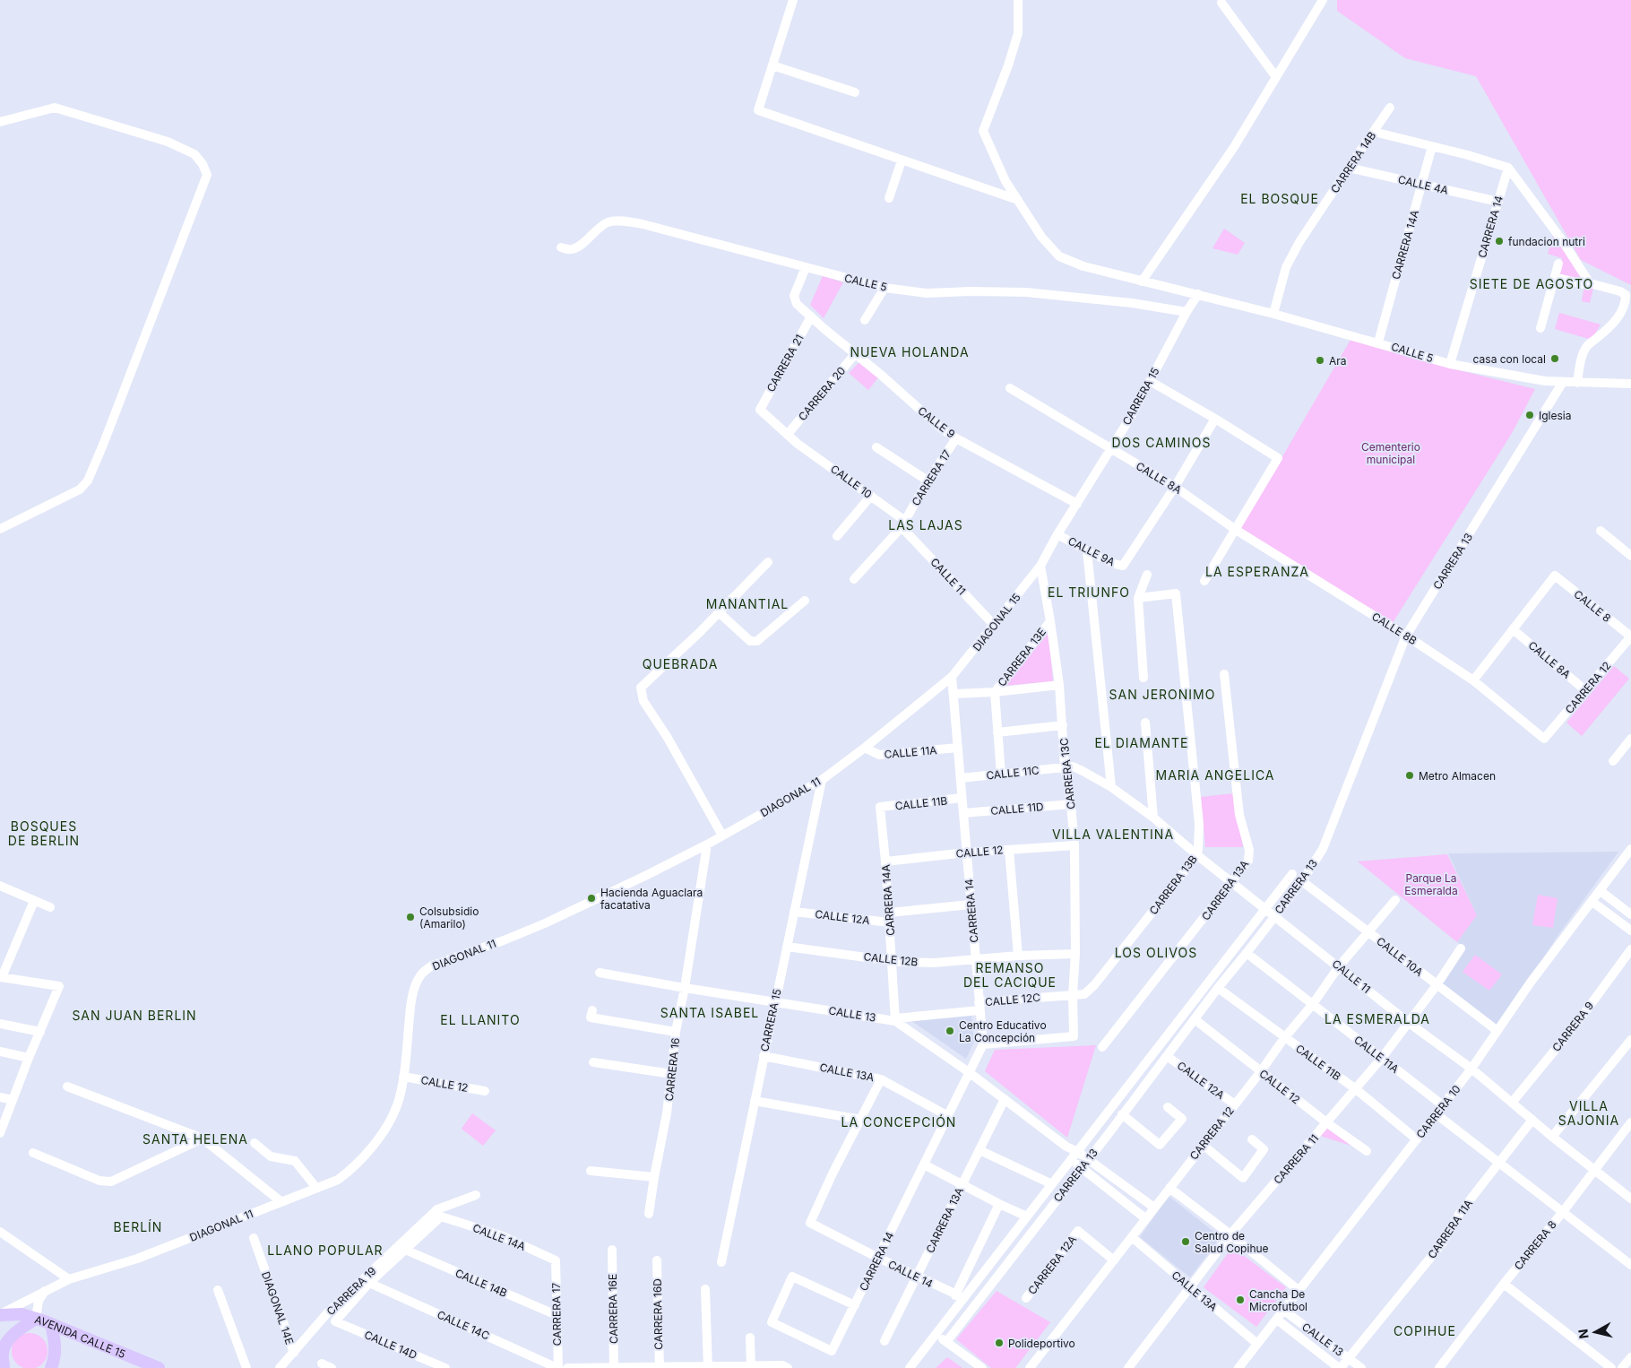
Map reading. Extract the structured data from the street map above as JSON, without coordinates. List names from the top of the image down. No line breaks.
{"streets":{"main road":["AVENIDA CALLE 15"],"street":["CARRERA 14B","CALLE 4A","CARRERA 14","CARRERA 14A","CALLE 5","CARRERA 21","CARRERA 20","CARRERA 15","CALLE 9","CARRERA 17","CALLE 8A","CALLE 10","CALLE 9A","CARRERA 13","CALLE 11","CALLE 8","DIAGONAL 15","CALLE 8B","CARRERA 13E","CARRERA 12","CALLE 11A","CALLE 11C","CARRERA 13C","DIAGONAL 11","CALLE 11B","CALLE 11D","CALLE 12","CARRERA 13B","CARRERA 13A","CALLE 12A","CALLE 10A","CALLE 12B","CALLE 12C","CALLE 13","CARRERA 9","CARRERA 16","CALLE 13A","CARRERA 10","CARRERA 11","CARRERA 11A","CALLE 14A","CARRERA 8","CARRERA 12A","CALLE 14","CALLE 14B","CARRERA 19","DIAGONAL 14E","CARRERA 16E","CARRERA 16D","CALLE 14C","CALLE 14D"]},"crossings":[["CARRERA 14B","CALLE 4A"],["CARRERA 14B","CALLE 5"],["CALLE 4A","CARRERA 14"],["CALLE 4A","CARRERA 14A"],["CARRERA 14","CALLE 5"],["CARRERA 14","DIAGONAL 15"],["CARRERA 14","CALLE 11A"],["CARRERA 14","CALLE 11C"],["CARRERA 14","CARRERA 13C"],["CARRERA 14","DIAGONAL 11"],["CARRERA 14","CALLE 11B"],["CARRERA 14","CALLE 11D"],["CARRERA 14","CALLE 12"],["CARRERA 14","CALLE 12B"],["CARRERA 14","CALLE 12C"],["CARRERA 14","CALLE 13"],["CARRERA 14","CALLE 13A"],["CARRERA 14","CALLE 14"],["CARRERA 14A","CALLE 5"],["CARRERA 14A","CALLE 11B"],["CARRERA 14A","CALLE 12"],["CARRERA 14A","CALLE 12A"],["CARRERA 14A","CALLE 12B"],["CARRERA 14A","CALLE 12C"],["CARRERA 14A","CALLE 13"],["CALLE 5","CARRERA 15"],["CALLE 5","CALLE 9"],["CALLE 5","CARRERA 13"],["CARRERA 21","CALLE 9"],["CARRERA 21","CALLE 10"],["CARRERA 20","CALLE 9"],["CARRERA 20","CALLE 10"],["CARRERA 15","CALLE 9"],["CARRERA 15","CALLE 8A"],["CARRERA 15","CALLE 9A"],["CARRERA 15","DIAGONAL 15"],["CARRERA 15","CARRERA 13C"],["CARRERA 15","DIAGONAL 11"],["CARRERA 15","CALLE 12A"],["CARRERA 15","CALLE 12B"],["CARRERA 15","CALLE 13"],["CARRERA 15","CALLE 13A"],["CALLE 9","CARRERA 17"],["CARRERA 17","CALLE 10"],["CARRERA 17","CALLE 11"],["CARRERA 17","CALLE 14A"],["CARRERA 17","CALLE 14B"],["CARRERA 17","CALLE 14C"],["CALLE 8A","CALLE 9A"],["CALLE 8A","CALLE 8"],["CALLE 8A","CALLE 8B"],["CALLE 8A","CARRERA 12"],["CALLE 10","CALLE 11"],["CARRERA 13","CALLE 11"],["CARRERA 13","CALLE 8B"],["CARRERA 13","CALLE 11A"],["CARRERA 13","CALLE 11B"],["CARRERA 13","CALLE 12"],["CARRERA 13","CALLE 12A"],["CARRERA 13","CALLE 10A"],["CARRERA 13","CALLE 13"],["CARRERA 13","CALLE 14"],["CALLE 11","DIAGONAL 15"],["CALLE 11","CARRERA 12"],["CALLE 11","CALLE 11C"],["CALLE 11","CARRERA 13C"],["CALLE 11","CARRERA 13B"],["CALLE 11","CARRERA 13A"],["CALLE 11","CARRERA 9"],["CALLE 11","CARRERA 10"],["CALLE 11","CARRERA 11"],["CALLE 11","CARRERA 11A"],["CALLE 11","CARRERA 8"],["CALLE 8","CARRERA 12"],["DIAGONAL 15","CARRERA 13C"],["DIAGONAL 15","DIAGONAL 11"],["CALLE 8B","CARRERA 12"],["CARRERA 13E","CALLE 11C"],["CARRERA 13E","CARRERA 13C"],["CARRERA 12","CALLE 11A"],["CARRERA 12","CALLE 11B"],["CARRERA 12","CALLE 12"],["CARRERA 12","CALLE 12A"],["CARRERA 12","CALLE 10A"],["CARRERA 12","CALLE 13"],["CARRERA 12","CALLE 13A"],["CARRERA 12","CARRERA 12A"],["CALLE 11A","DIAGONAL 11"],["CALLE 11A","CARRERA 10"],["CALLE 11A","CARRERA 11"],["CALLE 11C","CARRERA 13C"],["CARRERA 13C","CALLE 11D"],["CARRERA 13C","CALLE 12"],["CARRERA 13C","CARRERA 13B"],["CARRERA 13C","CALLE 12B"],["CARRERA 13C","CALLE 12C"],["DIAGONAL 11","CALLE 12"],["DIAGONAL 11","CARRERA 16"],["DIAGONAL 11","AVENIDA CALLE 15"],["CALLE 11B","CARRERA 10"],["CALLE 11B","CARRERA 11"],["CALLE 12","CARRERA 11"],["CARRERA 13B","CALLE 12C"],["CARRERA 13A","CALLE 13"],["CARRERA 13A","CALLE 14"],["CALLE 10A","CARRERA 10"],["CALLE 10A","CARRERA 11"],["CALLE 12C","CALLE 13"],["CALLE 13","CARRERA 16"],["CALLE 13","CARRERA 10"],["CALLE 13","CARRERA 11A"],["CALLE 13A","CARRERA 10"],["CALLE 13A","CARRERA 11"],["CALLE 14A","CALLE 14B"],["CARRERA 19","DIAGONAL 14E"],["CALLE 14C","CALLE 14D"]],"districts":["EL BOSQUE","SIETE DE AGOSTO","NUEVA HOLANDA","DOS CAMINOS","LAS LAJAS","LA ESPERANZA","EL TRIUNFO","MANANTIAL","QUEBRADA","SAN JERONIMO","EL DIAMANTE","MARIA ANGELICA","BOSQUES DE BERLIN","VILLA VALENTINA","LOS OLIVOS","REMANSO DEL CACIQUE","SANTA ISABEL","SAN JUAN BERLIN","LA ESMERALDA","EL LLANITO","VILLA SAJONIA","LA CONCEPCIÓN","SANTA HELENA","BERLÍN","LLANO POPULAR","COPIHUE"],"parks":["Cementerio municipal","Parque La Esmeralda"],"places":["fundacion nutri","casa con local","Ara","Iglesia","Metro Almacen","Hacienda Aguaclara facatativa","Colsubsidio (Amarilo)","Centro Educativo La Concepción","Centro de Salud Copihue","Cancha De Microfutbol","Polideportivo"],"north":"left"}
